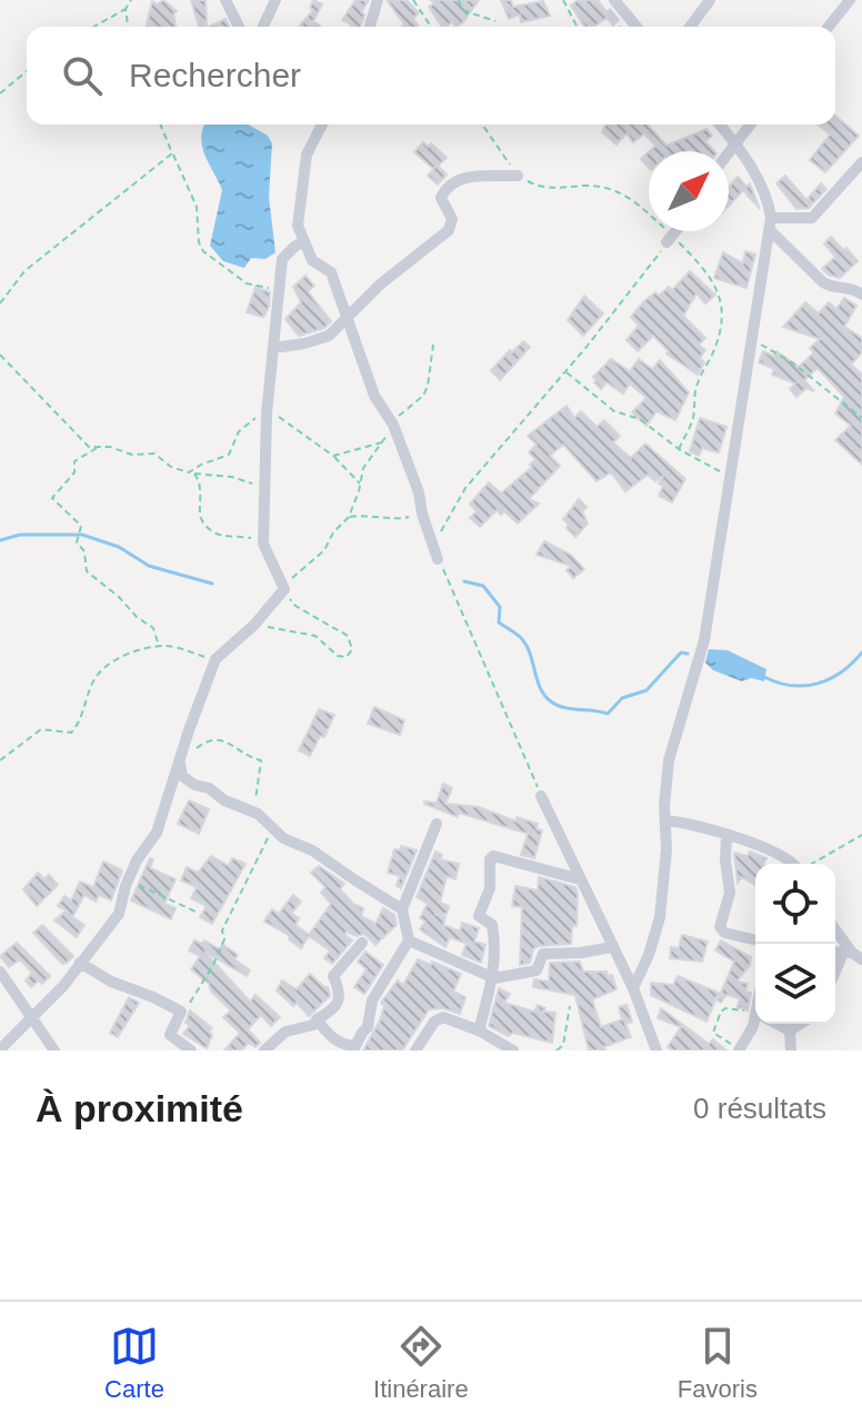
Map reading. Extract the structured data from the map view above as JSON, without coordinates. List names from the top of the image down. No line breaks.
{"north":"top right","page":{"search":"Rechercher","heading":["À proximité","0 résultats"],"nav":["Carte","Itinéraire","Favoris"]}}
